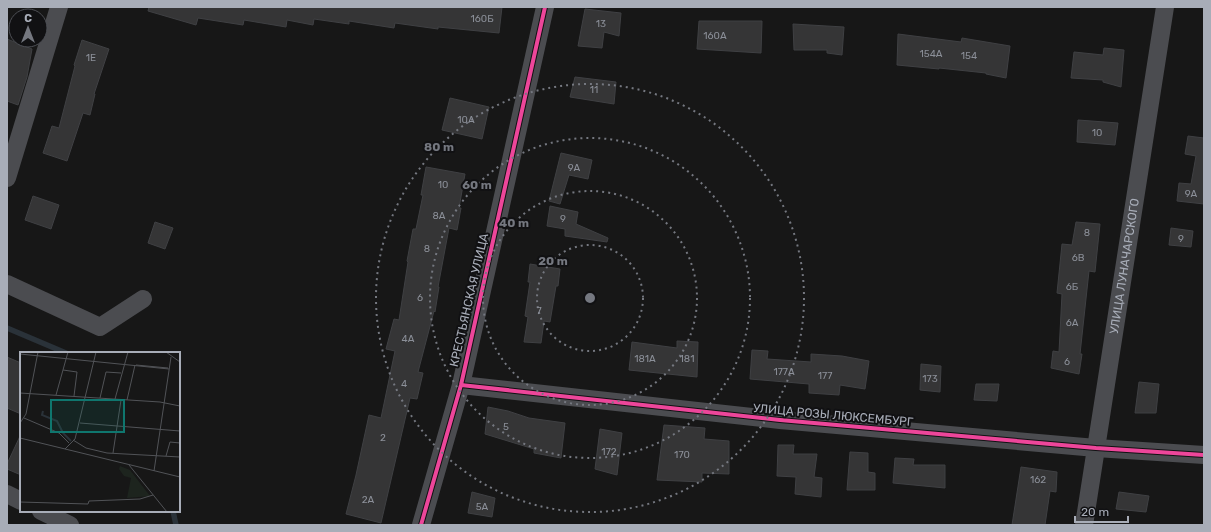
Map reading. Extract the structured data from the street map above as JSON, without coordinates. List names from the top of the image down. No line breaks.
{"streets":{"street":["УЛИЦА ЛУНАЧАРСКОГО","КРЕСТЬЯНСКАЯ УЛИЦА","УЛИЦА РОЗЫ ЛЮКСЕМБУРГ"]},"crossings":[["УЛИЦА ЛУНАЧАРСКОГО","УЛИЦА РОЗЫ ЛЮКСЕМБУРГ"],["КРЕСТЬЯНСКАЯ УЛИЦА","УЛИЦА РОЗЫ ЛЮКСЕМБУРГ"]],"house_numbers":["160Б","13","160А","154А","154","1Е","11","10А","10","9А","10","9А","8А","9","8","9","8","6В","6Б","6","7","6А","4А","181А","181","6","177А","177","173","4","5","2","172","170","162","2А","5А"],"scale_bar":"20 m","north":"top","rings":["80 m","60 m","40 m","20 m"]}
